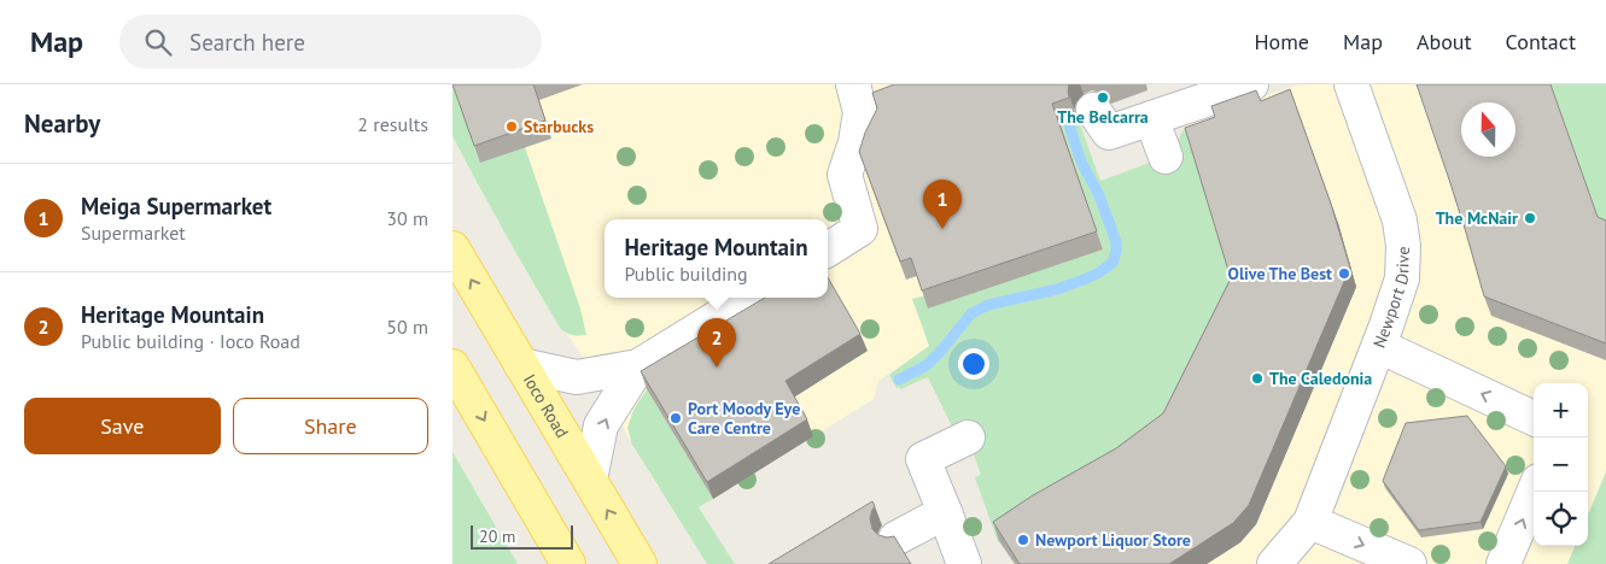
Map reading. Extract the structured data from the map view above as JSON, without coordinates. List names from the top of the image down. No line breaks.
{"streets":{"main road":["Ioco Road"],"street":["Newport Drive"]},"places":["The Belcarra","Starbucks","The McNair","Olive The Best","The Caledonia","Port Moody Eye Care Centre","Newport Liquor Store"],"scale_bar":"20 m","north":"top","page":{"header":"Map","search":"Search here","nav":["Home","Map","About","Contact"],"heading":["Nearby","2 results"],"list":[{"mark":"1","name":"Meiga Supermarket","note":"Supermarket","value":"30 m"},{"mark":"2","name":"Heritage Mountain","note":"Public building · Ioco Road","value":"50 m"}],"pins":["1","2"],"popup":["Heritage Mountain","Public building"],"buttons":["Save","Share"],"map_buttons":["+","−"],"scale":"20 m"}}
